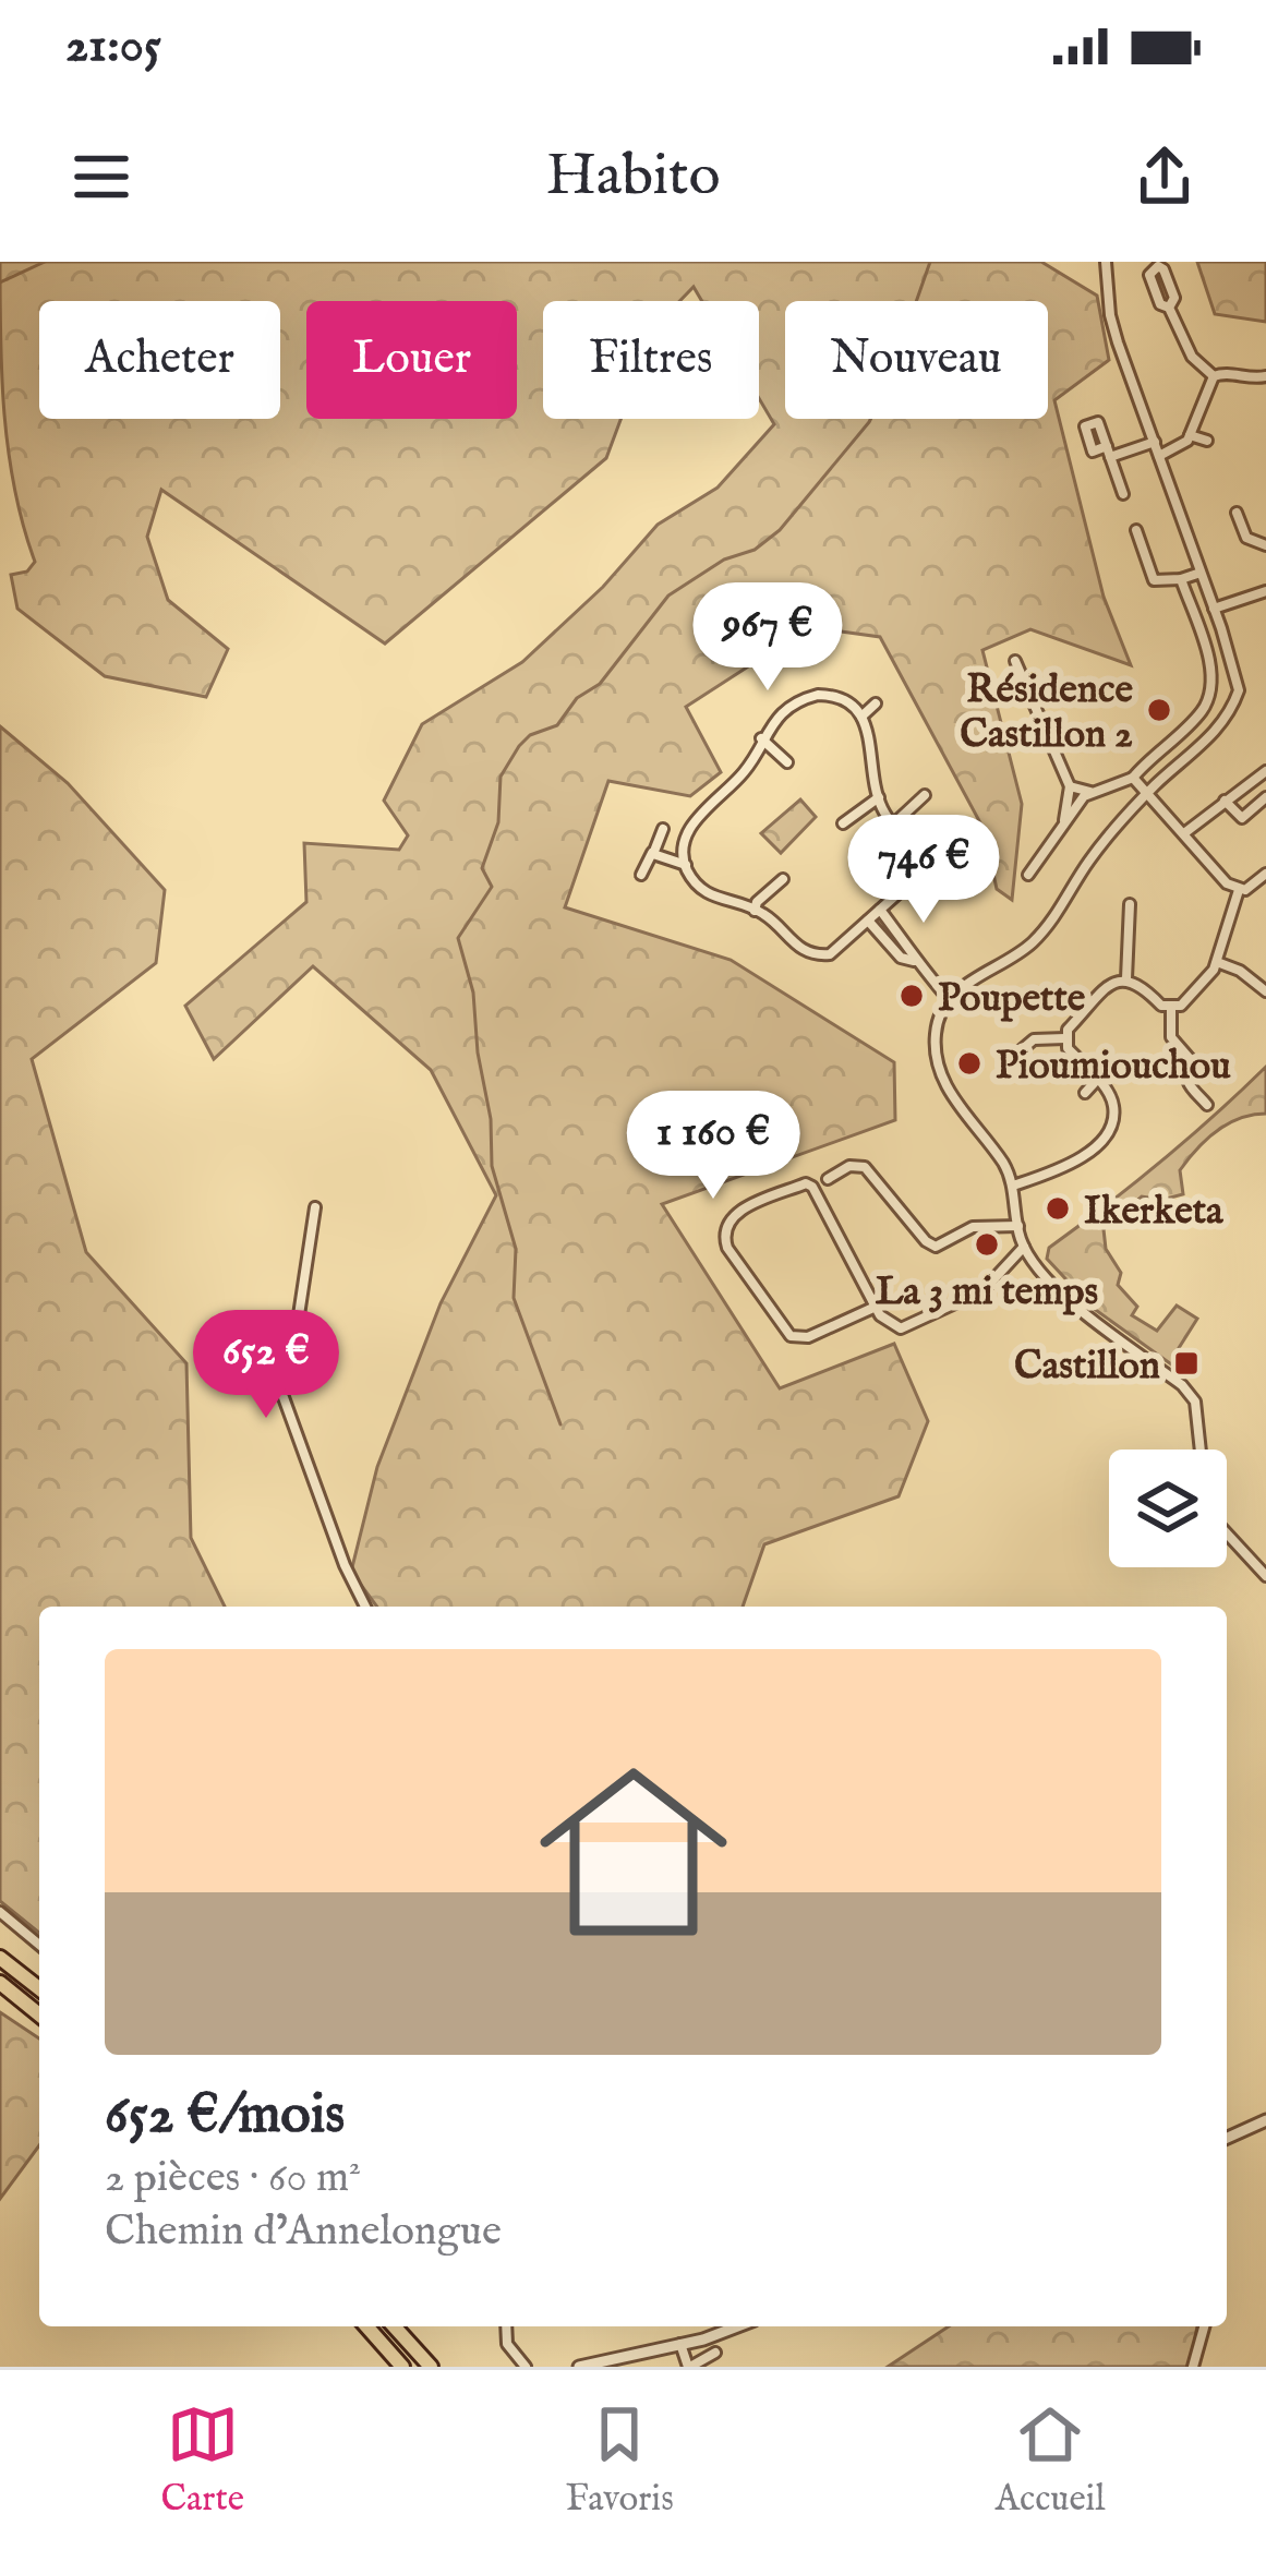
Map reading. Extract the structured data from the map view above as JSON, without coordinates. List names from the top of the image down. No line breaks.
{"places":{"other":["Résidence Castillon 2","Poupette","Pioumiouchou","Ikerketa","La 3 mi temps"],"transit":["Castillon"]},"page":{"status":"21:05","header":"Habito","chip":["Acheter","Louer","Filtres","Nouveau"],"price":["967 €","746 €","1 160 €","652 €"],"list":[{"name":"652 €/mois","note":"2 pièces · 60 m² · Chemin d’Annelongue"}],"tabs":["Carte","Favoris","Accueil"]}}
